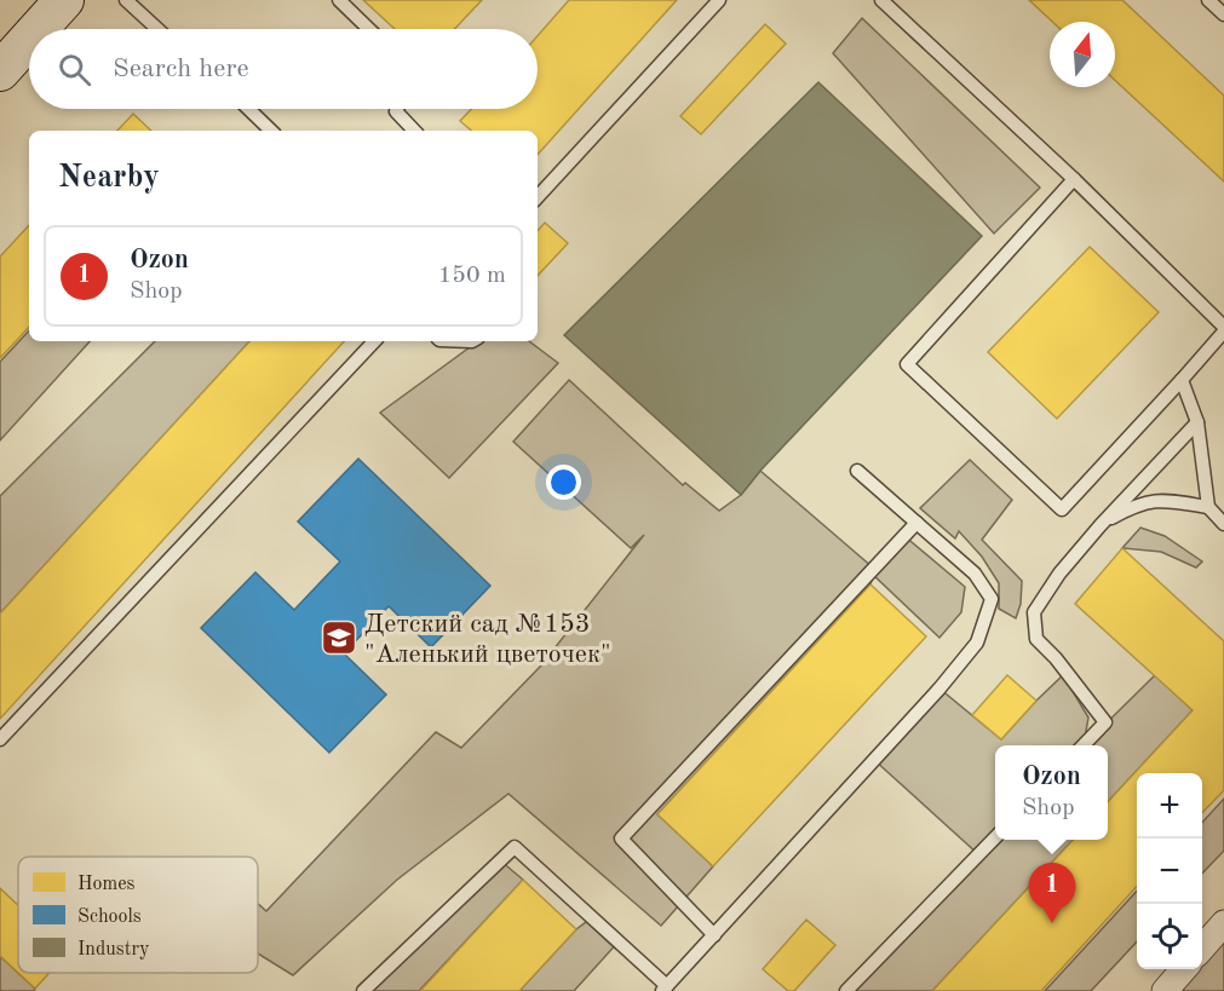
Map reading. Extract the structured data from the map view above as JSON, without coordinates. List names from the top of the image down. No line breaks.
{"places":{"school or university":["Детский сад №153 \"Аленький цветочек\""]},"legend":["Homes","Schools","Industry"],"north":"top","page":{"search":"Search here","heading":"Nearby","list":[{"mark":"1","name":"Ozon","note":"Shop","value":"150 m"}],"popup":["Ozon","Shop"],"map_buttons":["+","−"],"pins":"1"}}
